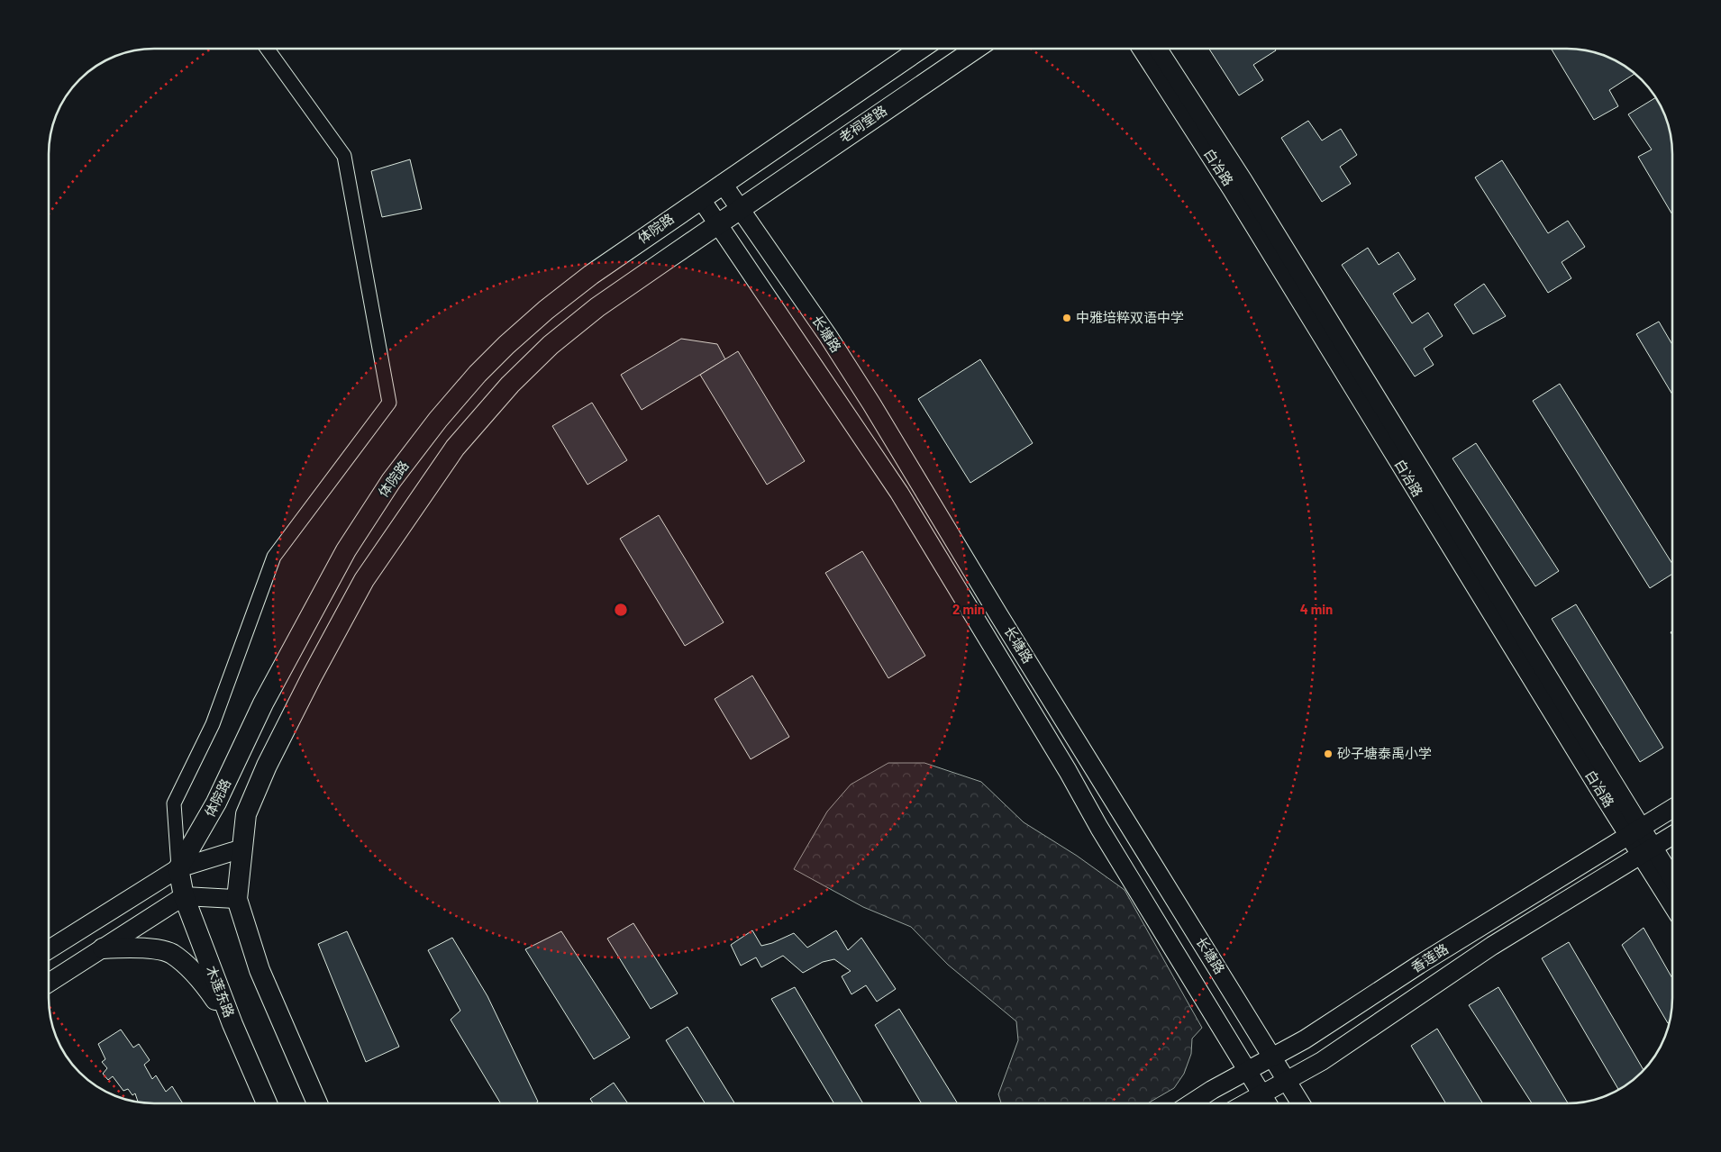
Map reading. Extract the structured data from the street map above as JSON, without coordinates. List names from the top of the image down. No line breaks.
{"streets":{"main road":["老祠堂路","白冶路","体院路","长塘路","香莲路","木莲东路"]},"crossings":[["老祠堂路","长塘路"],["白冶路","香莲路"],["体院路","长塘路"],["体院路","木莲东路"],["长塘路","香莲路"]],"places":["中雅培粹双语中学","砂子塘泰禹小学"],"rings":["2 min","4 min"]}
